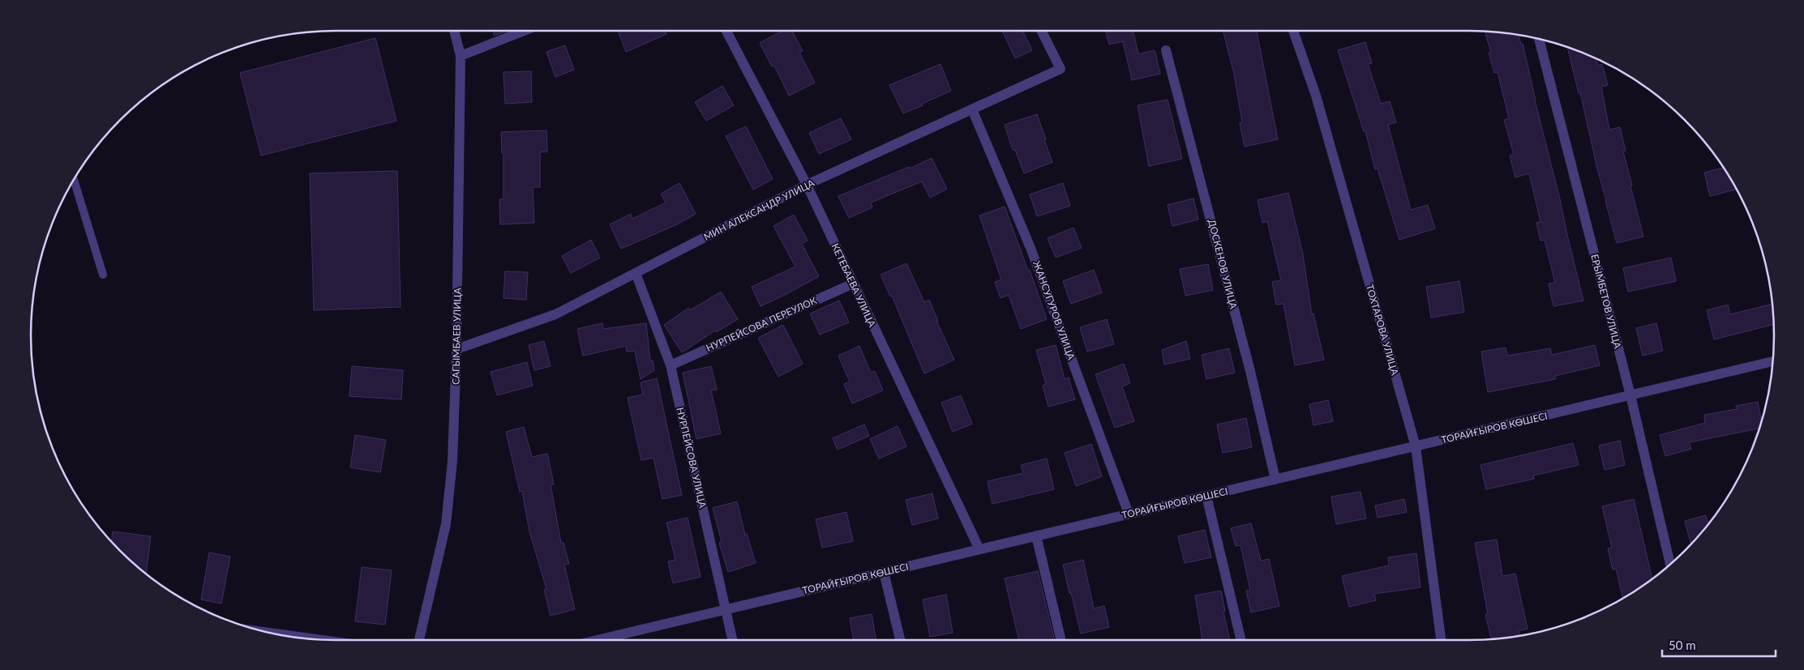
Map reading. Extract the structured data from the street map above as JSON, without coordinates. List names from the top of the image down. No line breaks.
{"streets":{"street":["МИН АЛЕКСАНДР УЛИЦА","ДОСКЕНОВ УЛИЦА","КЕТЕБАЕВА УЛИЦА","ЕРЫМБЕТОВ УЛИЦА","ЖАНСУГУРОВ УЛИЦА","НУРПЕЙСОВА ПЕРЕУЛОК","ТОХТАРОВА УЛИЦА","САГЫМБАЕВ УЛИЦА","ТОРАЙҒЫРОВ КӨШЕСІ","НУРПЕЙСОВА УЛИЦА"]},"crossings":[["МИН АЛЕКСАНДР УЛИЦА","КЕТЕБАЕВА УЛИЦА"],["МИН АЛЕКСАНДР УЛИЦА","ЖАНСУГУРОВ УЛИЦА"],["МИН АЛЕКСАНДР УЛИЦА","САГЫМБАЕВ УЛИЦА"],["МИН АЛЕКСАНДР УЛИЦА","НУРПЕЙСОВА УЛИЦА"],["ДОСКЕНОВ УЛИЦА","ТОРАЙҒЫРОВ КӨШЕСІ"],["КЕТЕБАЕВА УЛИЦА","НУРПЕЙСОВА ПЕРЕУЛОК"],["КЕТЕБАЕВА УЛИЦА","ТОРАЙҒЫРОВ КӨШЕСІ"],["ЕРЫМБЕТОВ УЛИЦА","ТОРАЙҒЫРОВ КӨШЕСІ"],["ЖАНСУГУРОВ УЛИЦА","ТОРАЙҒЫРОВ КӨШЕСІ"],["НУРПЕЙСОВА ПЕРЕУЛОК","НУРПЕЙСОВА УЛИЦА"],["ТОХТАРОВА УЛИЦА","ТОРАЙҒЫРОВ КӨШЕСІ"],["ТОРАЙҒЫРОВ КӨШЕСІ","НУРПЕЙСОВА УЛИЦА"]],"scale_bar":"50 m"}
